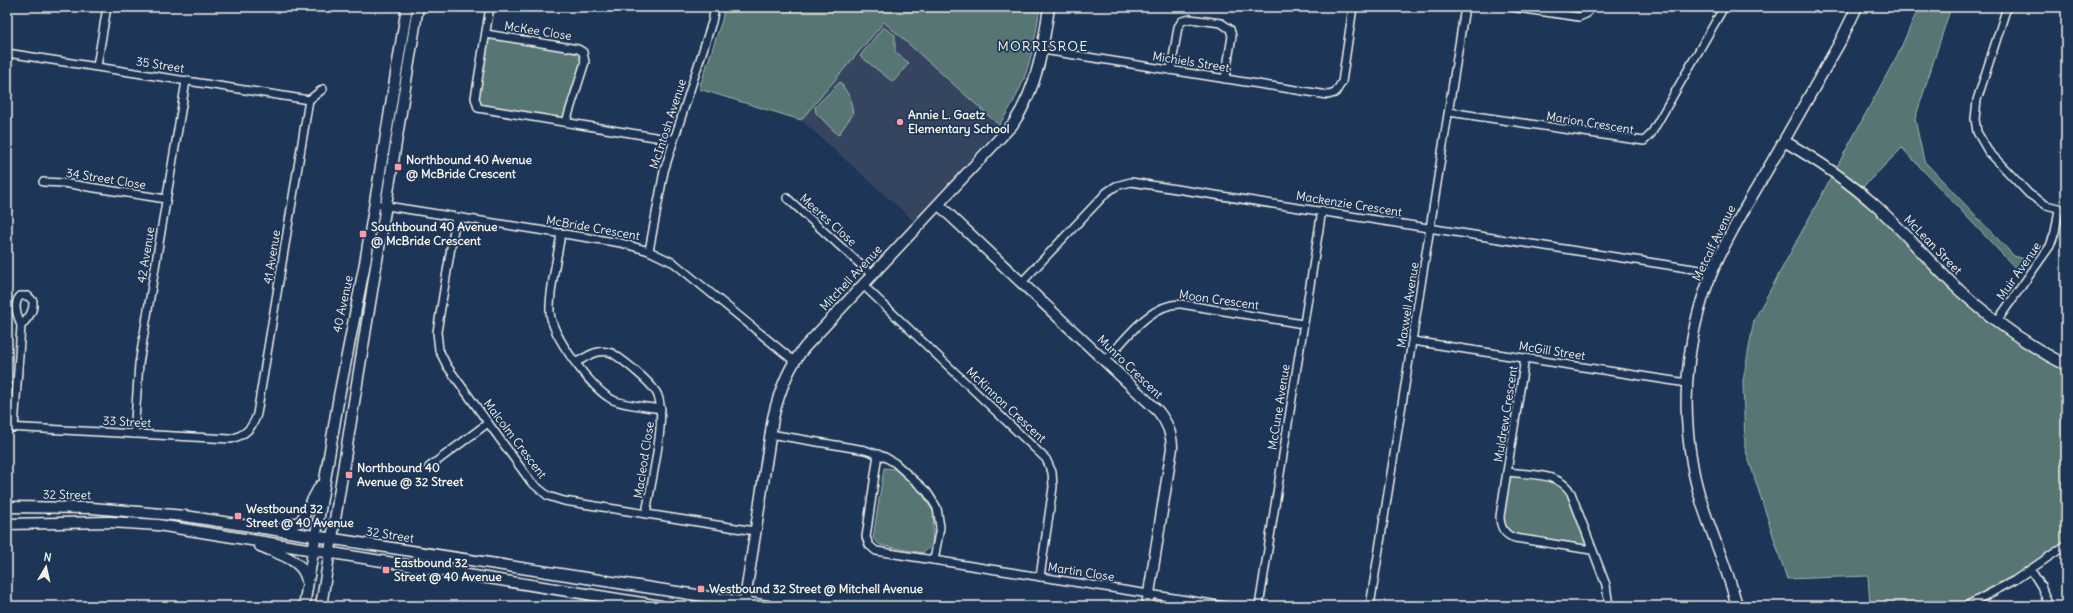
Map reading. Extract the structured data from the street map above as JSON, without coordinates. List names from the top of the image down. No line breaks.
{"streets":{"main road":["Metcalf Avenue","McLean Street","Mitchell Avenue","40 Avenue","Munro Crescent","32 Street"],"street":["McKee Close","Michiels Street","35 Street","Marion Crescent","McIntosh Avenue","34 Street Close","Mackenzie Crescent","Meeres Close","McBride Crescent","42 Avenue","41 Avenue","Muir Avenue","Moon Crescent","Maxwell Avenue","McGill Street","McKinnon Crescent","McCune Avenue","Muldrew Crescent","33 Street","Malcolm Crescent","Macleod Close","Martin Close"]},"crossings":[["McKee Close","McIntosh Avenue"],["Michiels Street","Mitchell Avenue"],["35 Street","42 Avenue"],["35 Street","41 Avenue"],["Marion Crescent","Maxwell Avenue"],["McIntosh Avenue","McBride Crescent"],["34 Street Close","42 Avenue"],["Mackenzie Crescent","Metcalf Avenue"],["Mackenzie Crescent","Maxwell Avenue"],["Mackenzie Crescent","Munro Crescent"],["Mackenzie Crescent","McCune Avenue"],["Meeres Close","Mitchell Avenue"],["McBride Crescent","Mitchell Avenue"],["McBride Crescent","40 Avenue"],["McBride Crescent","Malcolm Crescent"],["McBride Crescent","Macleod Close"],["Metcalf Avenue","McLean Street"],["Metcalf Avenue","McGill Street"],["McLean Street","Muir Avenue"],["42 Avenue","33 Street"],["41 Avenue","33 Street"],["Mitchell Avenue","Munro Crescent"],["Mitchell Avenue","McKinnon Crescent"],["Mitchell Avenue","Malcolm Crescent"],["Mitchell Avenue","32 Street"],["Moon Crescent","Munro Crescent"],["Moon Crescent","McCune Avenue"],["40 Avenue","32 Street"],["Maxwell Avenue","McGill Street"],["McGill Street","Muldrew Crescent"],["Munro Crescent","Martin Close"],["McKinnon Crescent","Martin Close"],["Malcolm Crescent","Macleod Close"]],"districts":["MORRISROE"],"places":{"other":["Annie L. Gaetz Elementary School"],"transit":["Northbound 40 Avenue @ McBride Crescent","Southbound 40 Avenue @ McBride Crescent","Northbound 40 Avenue @ 32 Street","Westbound 32 Street @ 40 Avenue","Eastbound 32 Street @ 40 Avenue","Westbound 32 Street @ Mitchell Avenue"]},"north":"top"}
